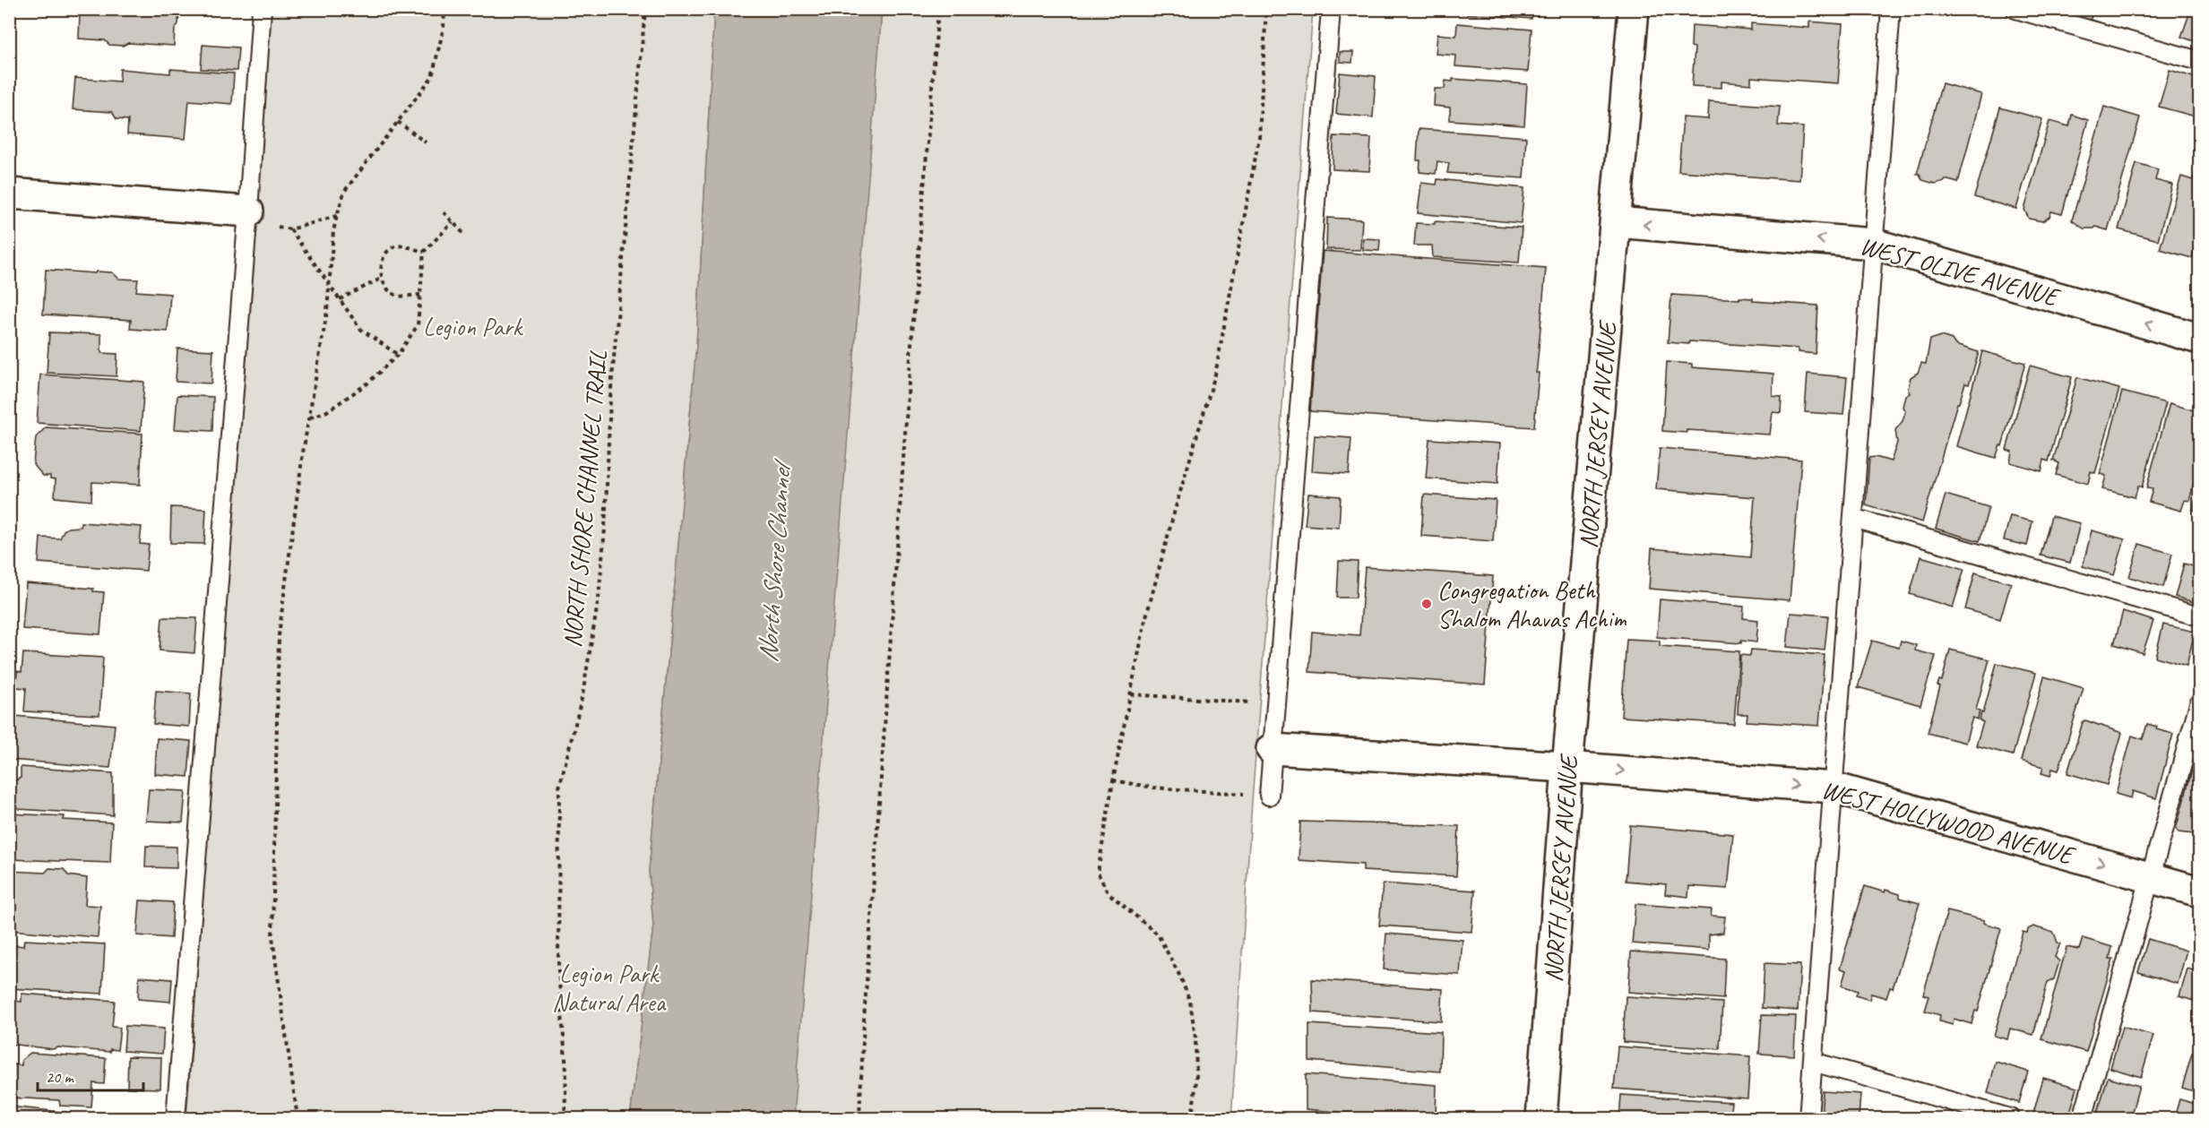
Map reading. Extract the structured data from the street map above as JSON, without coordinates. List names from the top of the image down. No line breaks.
{"streets":{"street":["WEST OLIVE AVENUE","NORTH JERSEY AVENUE","WEST HOLLYWOOD AVENUE"],"path":["NORTH SHORE CHANNEL TRAIL"]},"crossings":[["WEST OLIVE AVENUE","NORTH JERSEY AVENUE"],["NORTH JERSEY AVENUE","WEST HOLLYWOOD AVENUE"]],"one_way":["WEST OLIVE AVENUE","WEST HOLLYWOOD AVENUE"],"water":["North Shore Channel"],"parks":["Legion Park","Legion Park Natural Area"],"places":["Congregation Beth Shalom Ahavas Achim"],"scale_bar":"20 m"}
